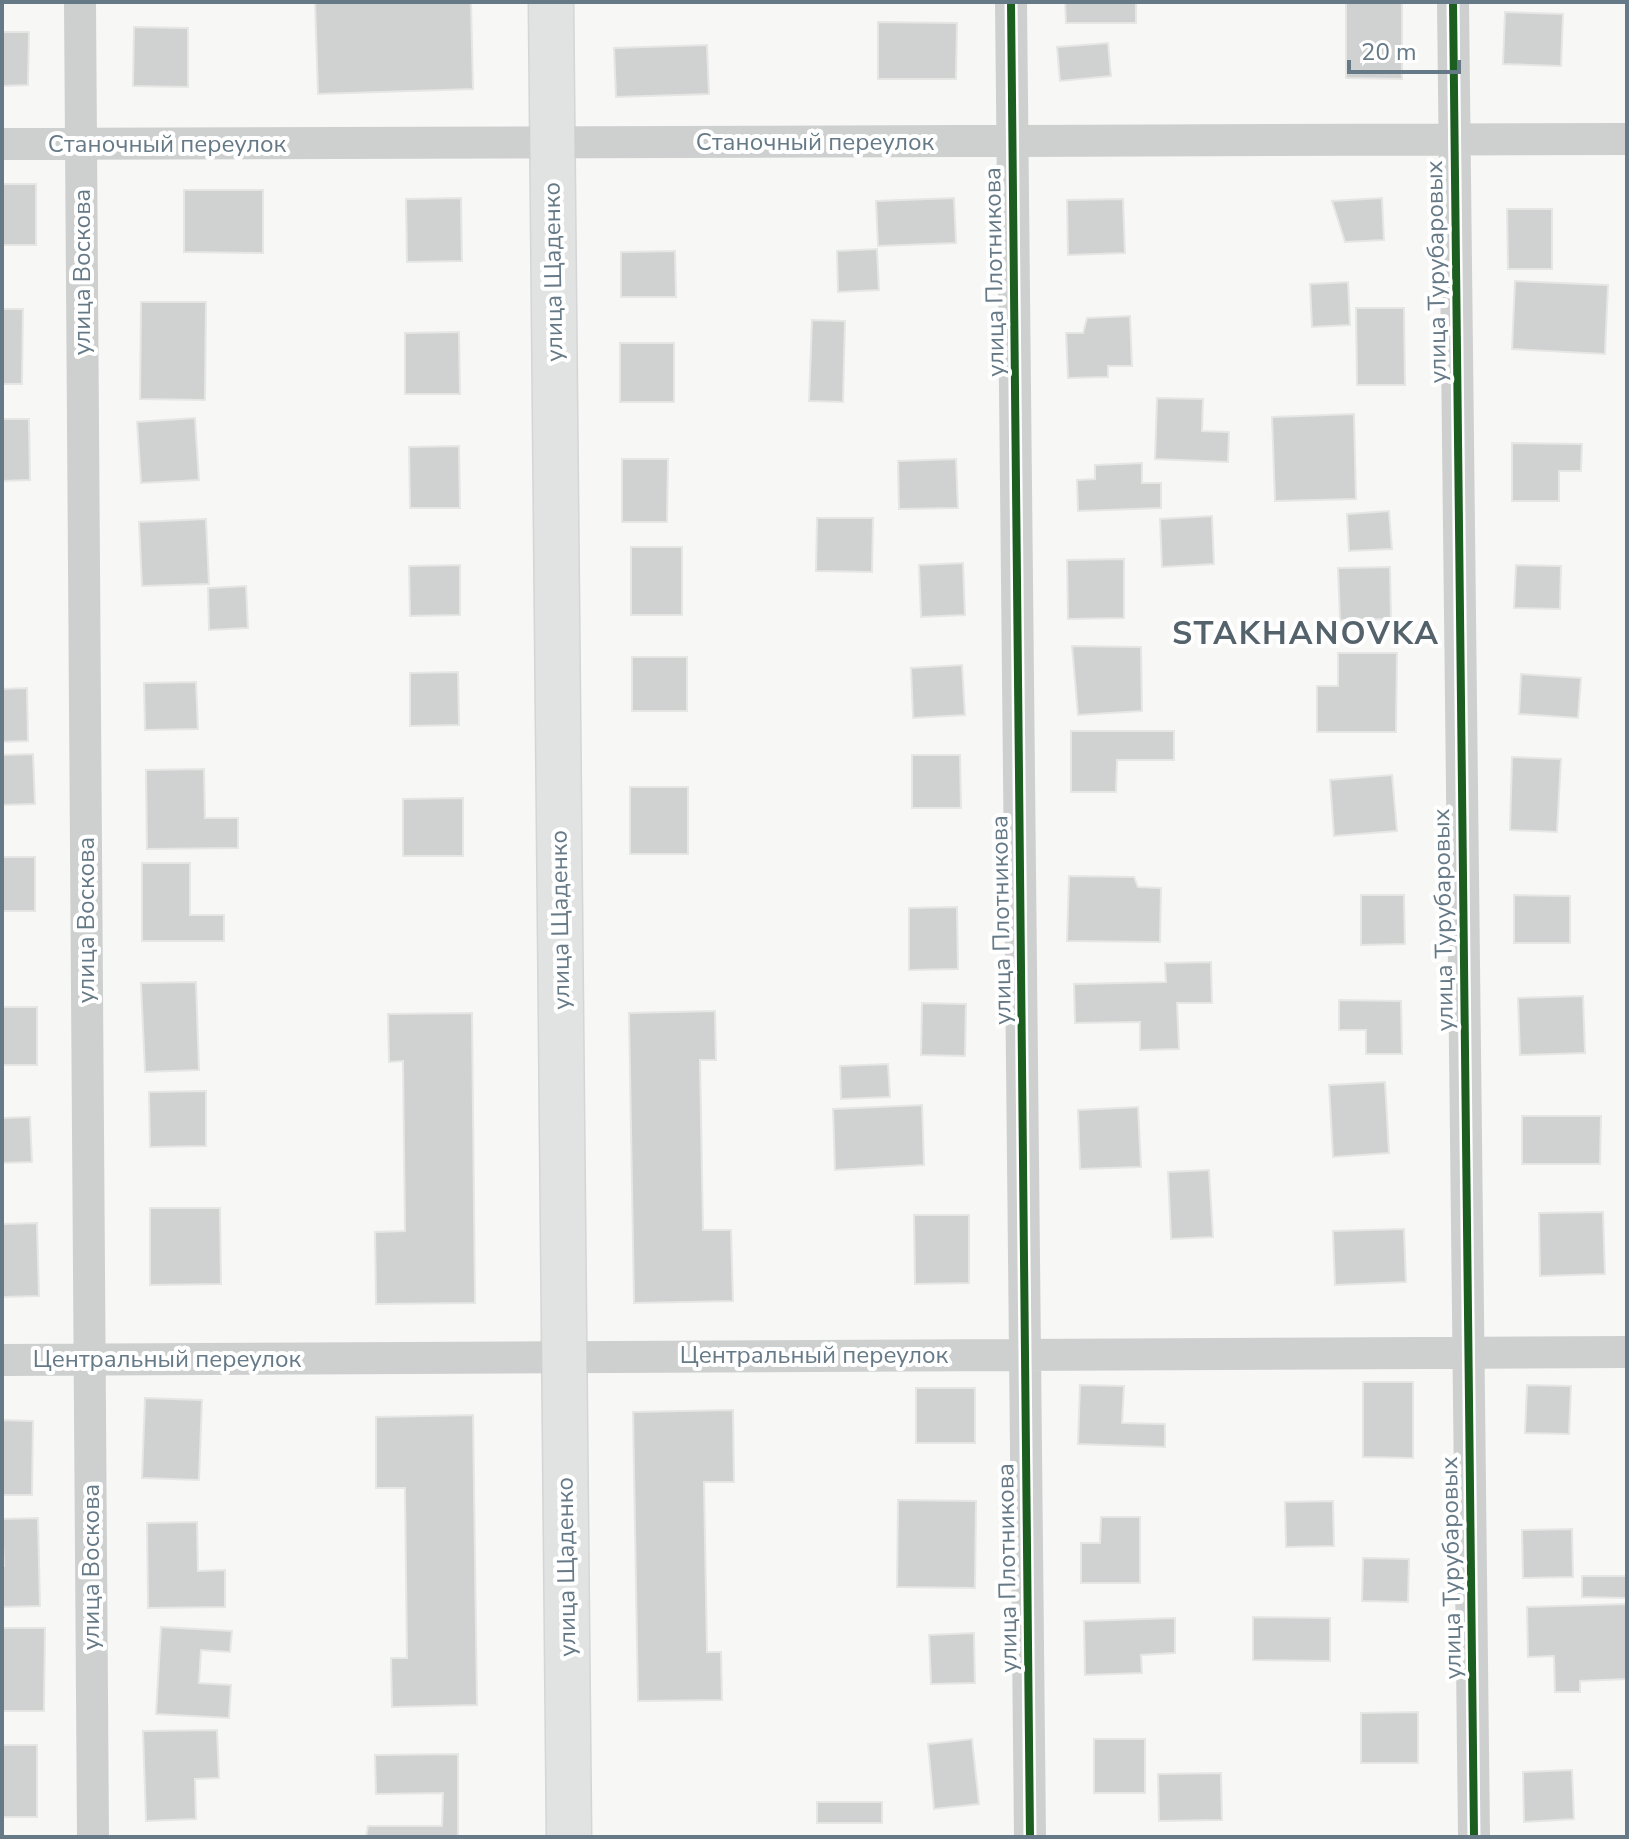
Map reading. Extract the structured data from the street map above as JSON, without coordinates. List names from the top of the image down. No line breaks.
{"streets":{"street":["Станочный переулок","улица Воскова","улица Щаденко","улица Плотникова","улица Турубаровых","Центральный переулок"]},"crossings":[["Станочный переулок","улица Воскова"],["Станочный переулок","улица Щаденко"],["Станочный переулок","улица Плотникова"],["Станочный переулок","улица Турубаровых"],["улица Воскова","Центральный переулок"],["улица Щаденко","Центральный переулок"],["улица Плотникова","Центральный переулок"],["улица Турубаровых","Центральный переулок"]],"districts":["STAKHANOVKA"],"scale_bar":"20 m"}
